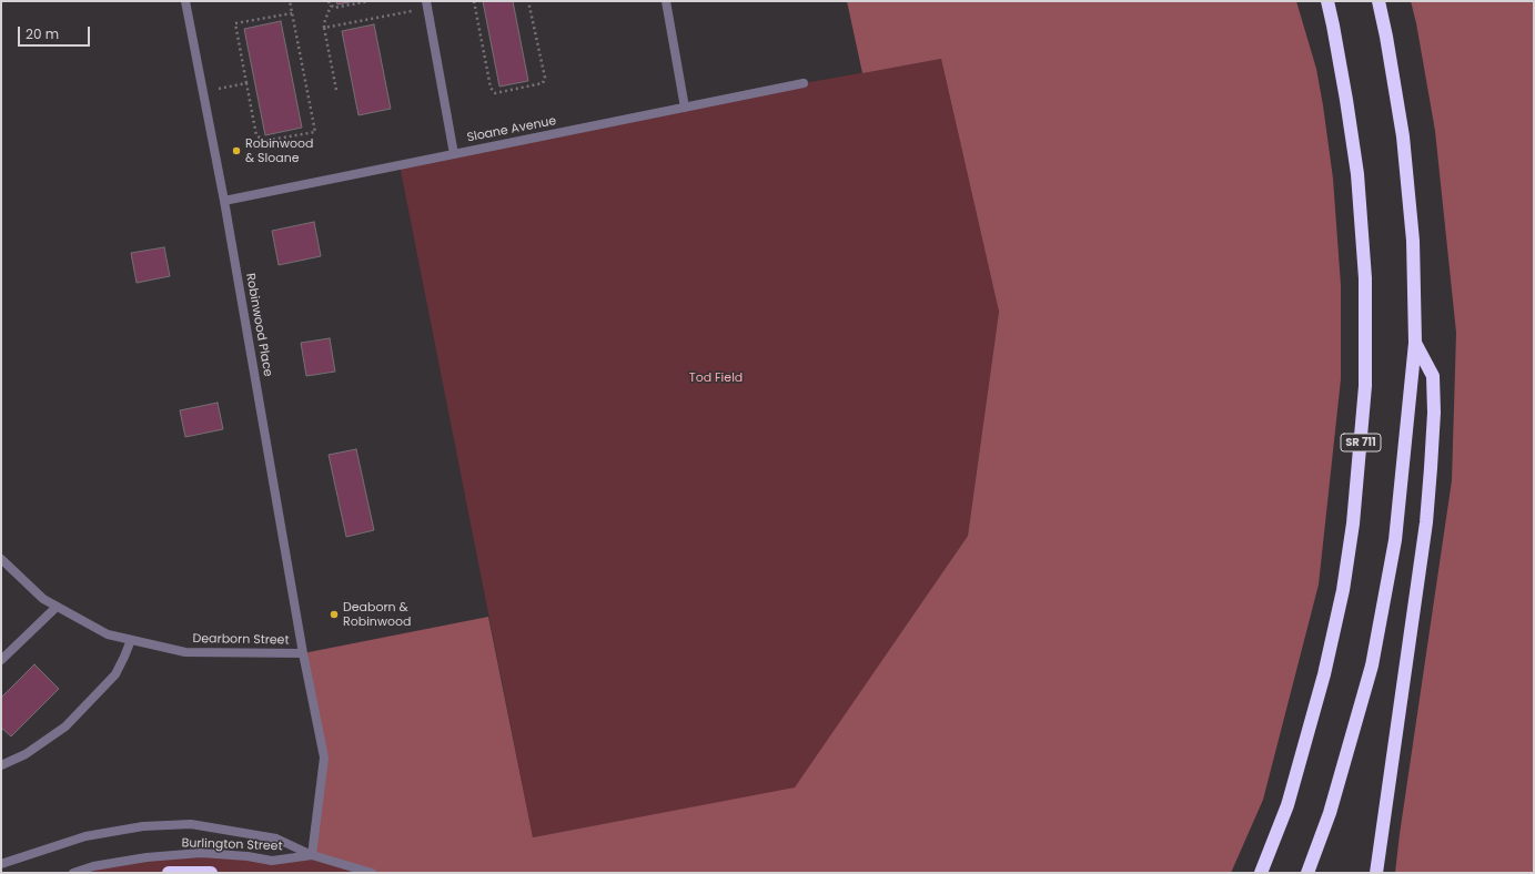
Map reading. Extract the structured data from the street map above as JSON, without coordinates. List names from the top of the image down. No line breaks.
{"streets":{"highway":["SR 711"],"street":["Sloane Avenue","Robinwood Place","Dearborn Street","Burlington Street"]},"crossings":[["Sloane Avenue","Robinwood Place"],["Robinwood Place","Dearborn Street"],["Dearborn Street","Burlington Street"]],"parks":["Tod Field"],"places":["Robinwood & Sloane","Deaborn & Robinwood"],"scale_bar":"20 m"}
